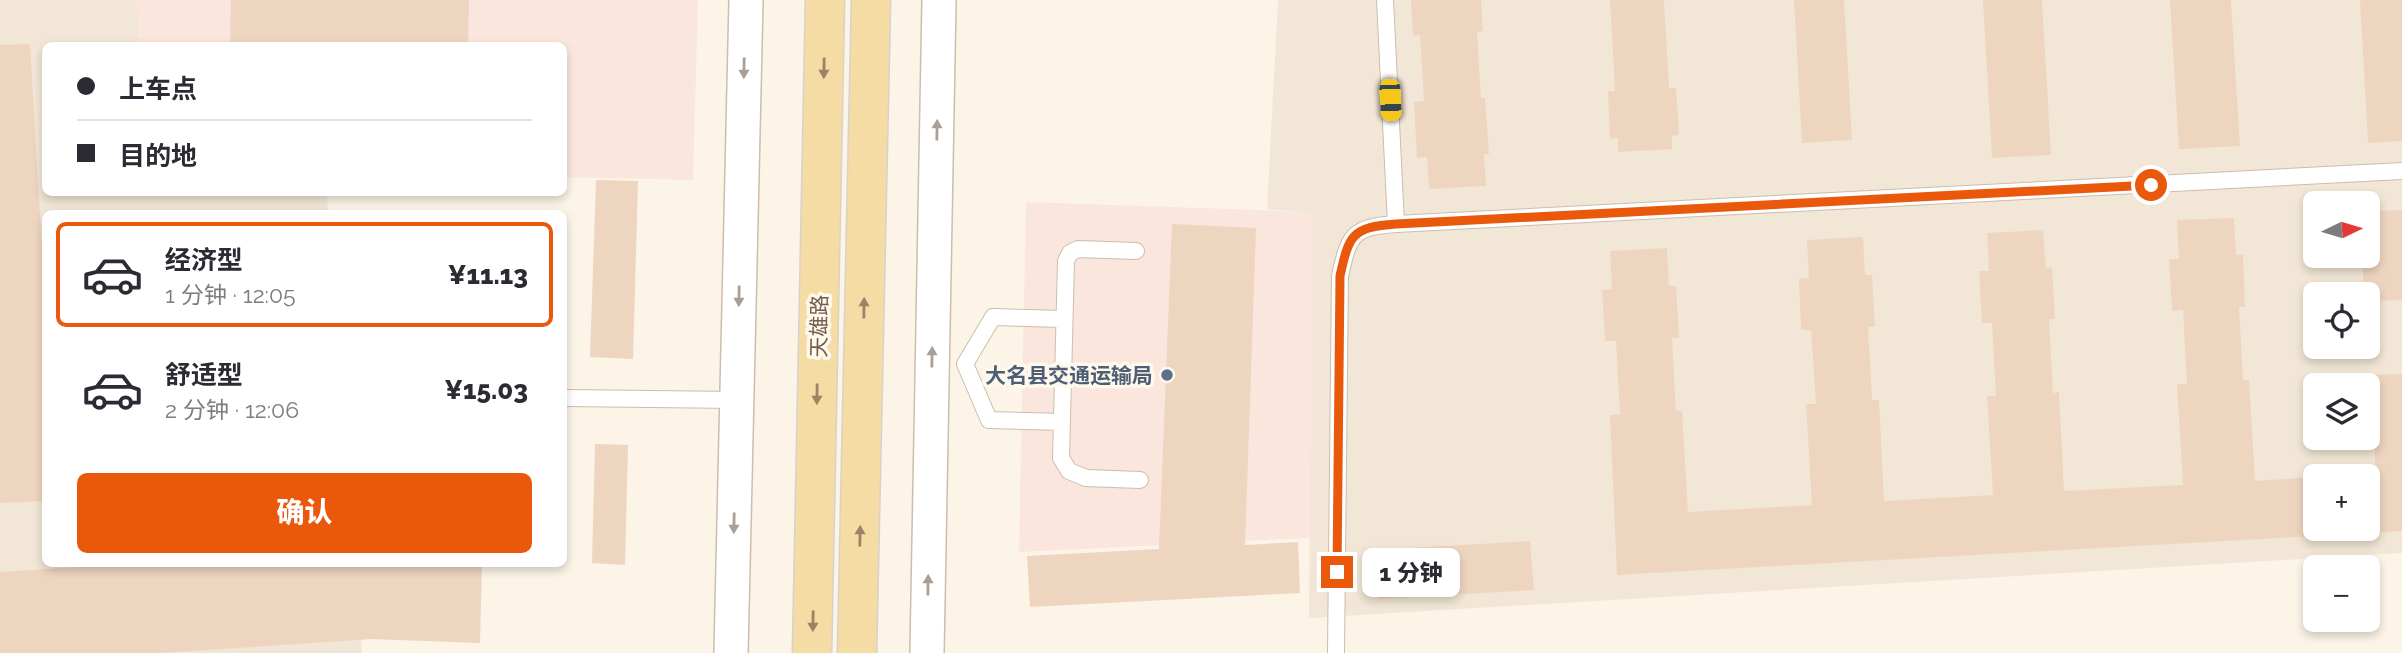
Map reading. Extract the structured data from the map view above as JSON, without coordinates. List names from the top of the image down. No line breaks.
{"streets":{"main road":["天雄路"]},"places":["大名县交通运输局"],"north":"right","page":{"banner":["上车点","目的地"],"map_buttons":["+","−"],"list":[{"name":"经济型","note":"1 分钟 · 12:05","value":"¥11.13"},{"name":"舒适型","note":"2 分钟 · 12:06","value":"¥15.03"}],"buttons":"确认","bubble":"1 分钟"}}
